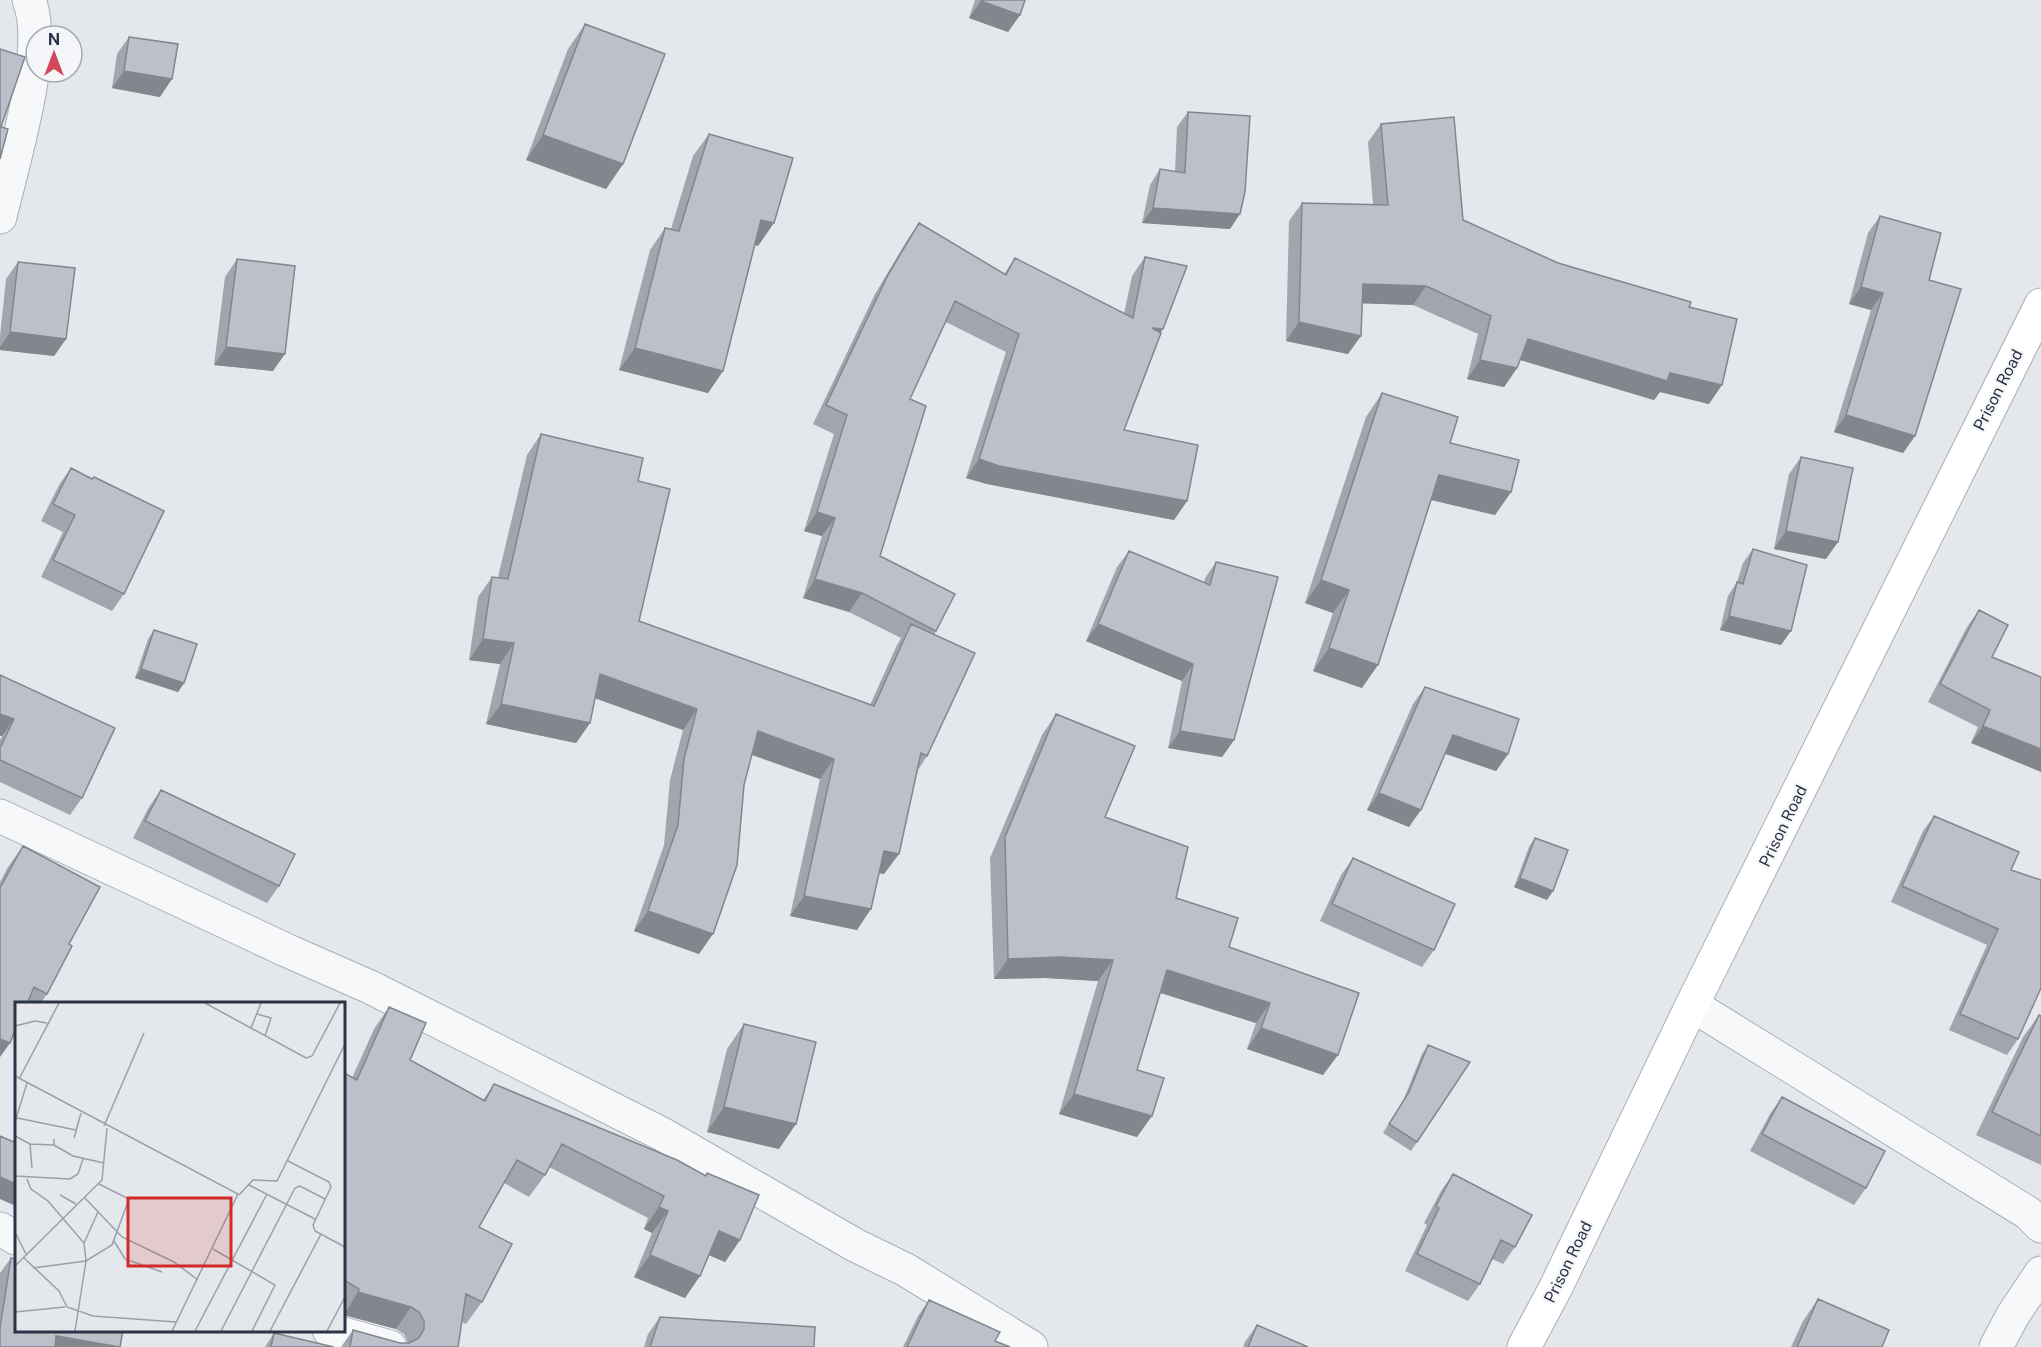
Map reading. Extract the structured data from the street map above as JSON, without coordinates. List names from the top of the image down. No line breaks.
{"streets":{"street":["Prison Road"]},"north":"top"}
